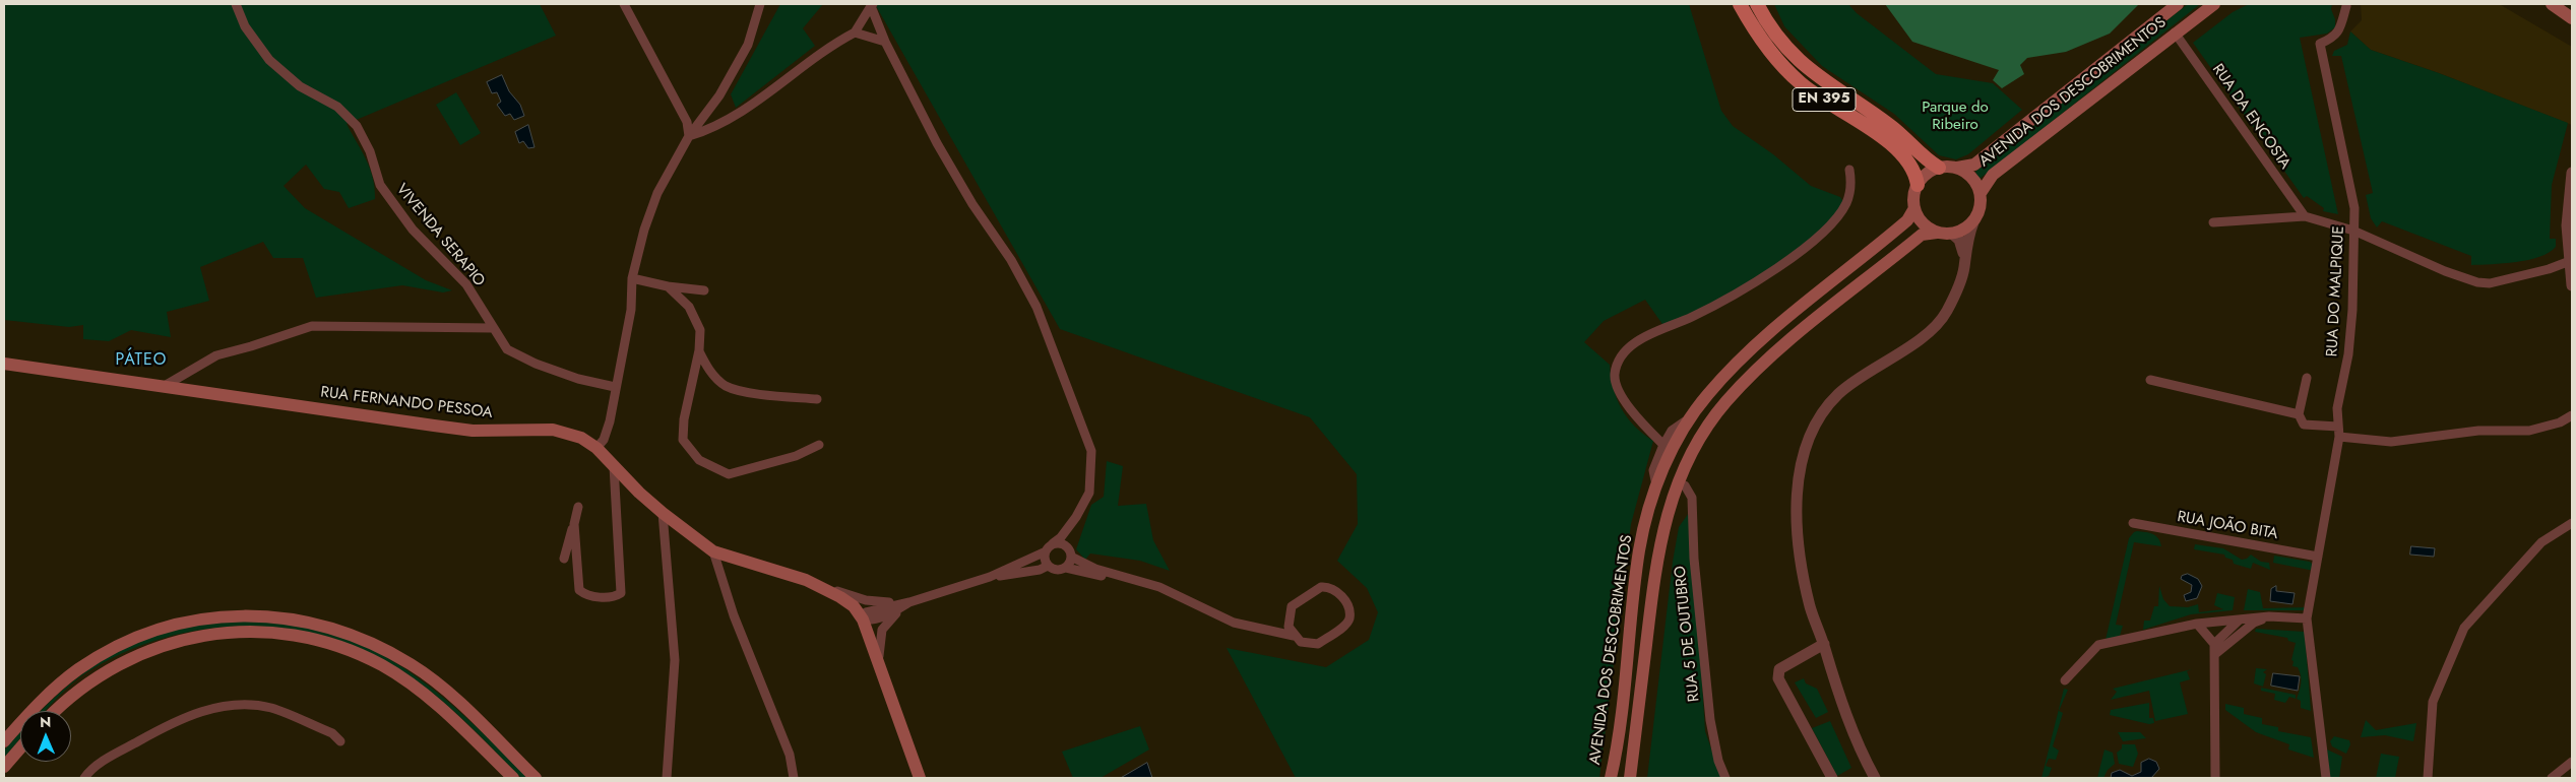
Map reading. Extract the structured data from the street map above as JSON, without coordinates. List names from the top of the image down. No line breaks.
{"streets":{"main road":["AVENIDA DOS DESCOBRIMENTOS","EN 395","RUA FERNANDO PESSOA"],"street":["RUA DA ENCOSTA","VIVENDA SERAPIO","RUA DO MALPIQUE","RUA JOÃO BITA","RUA 5 DE OUTUBRO"]},"crossings":[["AVENIDA DOS DESCOBRIMENTOS","EN 395"],["AVENIDA DOS DESCOBRIMENTOS","RUA DA ENCOSTA"],["RUA DO MALPIQUE","RUA JOÃO BITA"]],"districts":["PÁTEO"],"parks":["Parque do Ribeiro"],"north":"top"}
